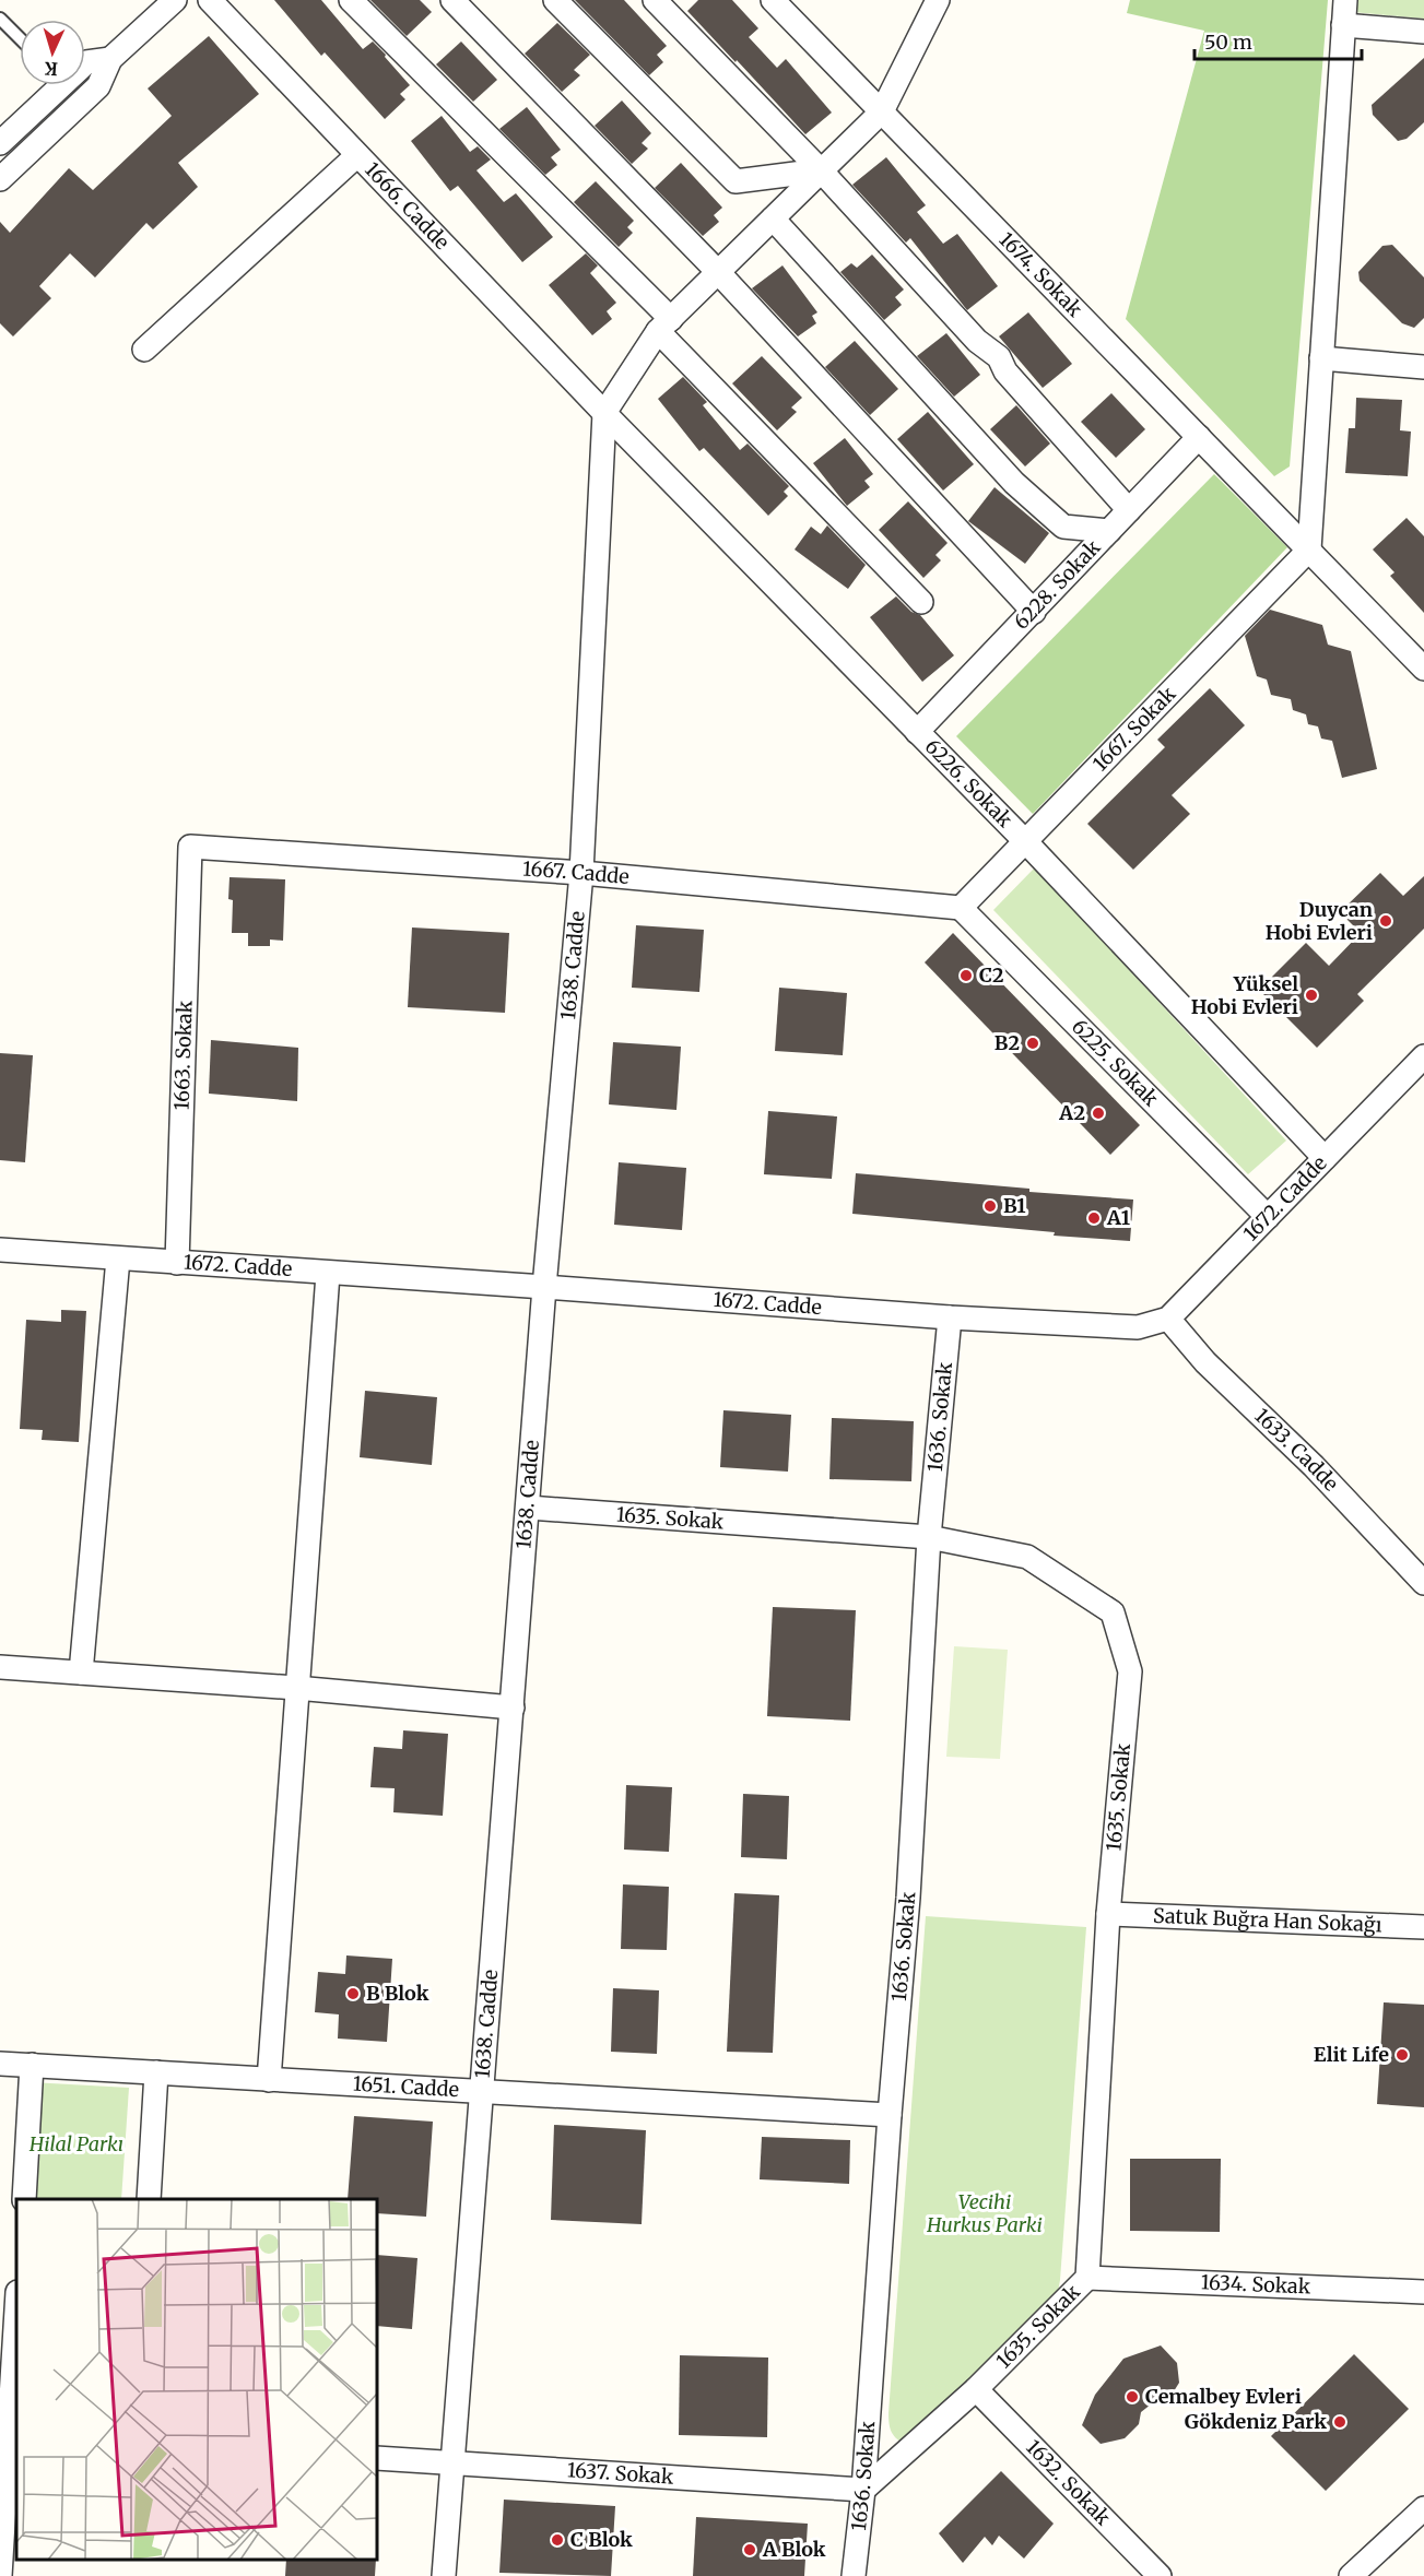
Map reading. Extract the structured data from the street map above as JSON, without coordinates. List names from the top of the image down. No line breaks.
{"streets":{"street":["1666. Cadde","1674. Sokak","6228. Sokak","1667. Sokak","6226. Sokak","1667. Cadde","1638. Cadde","1663. Sokak","6225. Sokak","1672. Cadde","1636. Sokak","1633. Cadde","1635. Sokak","Satuk Buğra Han Sokağı","1651. Cadde","1634. Sokak","1637. Sokak","1632. Sokak"]},"crossings":[["1666. Cadde","6226. Sokak"],["1666. Cadde","1638. Cadde"],["1674. Sokak","6228. Sokak"],["1674. Sokak","1667. Sokak"],["6228. Sokak","6226. Sokak"],["1667. Sokak","6226. Sokak"],["1667. Sokak","1667. Cadde"],["1667. Sokak","6225. Sokak"],["6226. Sokak","1638. Cadde"],["6226. Sokak","1672. Cadde"],["1667. Cadde","1638. Cadde"],["1667. Cadde","1663. Sokak"],["1667. Cadde","6225. Sokak"],["1638. Cadde","1672. Cadde"],["1638. Cadde","1635. Sokak"],["1638. Cadde","1651. Cadde"],["1638. Cadde","1637. Sokak"],["1663. Sokak","1672. Cadde"],["6225. Sokak","1672. Cadde"],["1672. Cadde","1636. Sokak"],["1672. Cadde","1633. Cadde"],["1636. Sokak","1635. Sokak"],["1636. Sokak","1651. Cadde"],["1636. Sokak","1637. Sokak"],["1635. Sokak","Satuk Buğra Han Sokağı"],["1635. Sokak","1634. Sokak"],["1635. Sokak","1637. Sokak"],["1635. Sokak","1632. Sokak"]],"parks":["Hilal Parkı","Vecihi Hurkus Parki"],"places":["Duycan Hobi Evleri","C2","Yüksel Hobi Evleri","B2","A2","B1","A1","B Blok","Elit Life","Cemalbey Evleri","Gökdeniz Park","C Blok","A Blok"],"scale_bar":"50 m","north":"bottom"}
